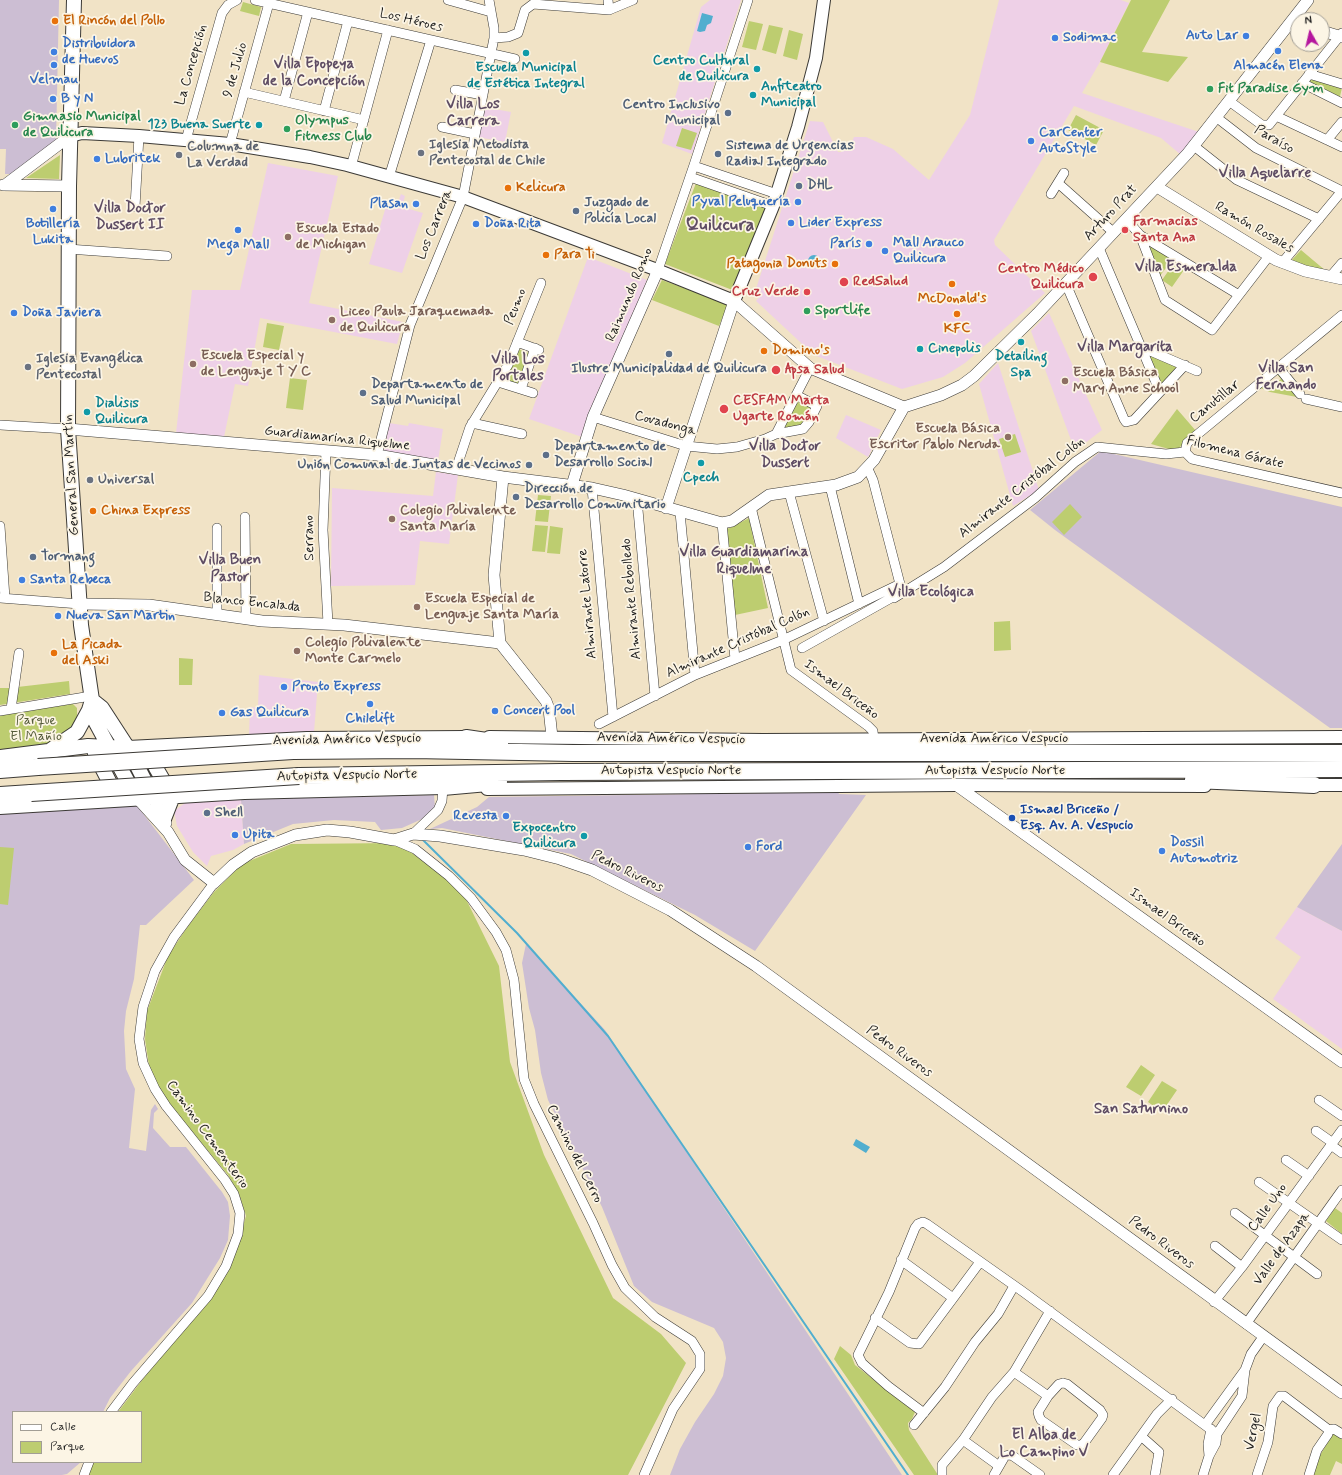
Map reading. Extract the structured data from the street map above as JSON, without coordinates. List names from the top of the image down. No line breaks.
{"streets":{"highway":["Autopista Vespucio Norte"],"main road":["General San Martín","Avenida Américo Vespucio"],"street":["Los Héroes","La Concepción","9 de Julio","Paraíso","Arturo Prat","Los Carrera","Ramón Rosales","Raimundo Romo","Peumo","Canutillar","Covadonga","Guardiamarina Riquelme","Filomena Gárate","Almirante Cristóbal Colón","Serrano","Almirante Rebolledo","Blanco Encalada","Almirante Latorre","Ismael Briceño","Pedro Riveros","Camino Cementerio","Camino del Cerro","Calle Uno","Valle de Azapa","Vergel"]},"crossings":[["Los Héroes","9 de Julio"],["Los Héroes","Los Carrera"],["Paraíso","Arturo Prat"],["Arturo Prat","Ramón Rosales"],["Los Carrera","Guardiamarina Riquelme"],["Raimundo Romo","Covadonga"],["Raimundo Romo","Guardiamarina Riquelme"],["Peumo","Guardiamarina Riquelme"],["Canutillar","Filomena Gárate"],["Guardiamarina Riquelme","General San Martín"],["Guardiamarina Riquelme","Serrano"],["Guardiamarina Riquelme","Almirante Rebolledo"],["Guardiamarina Riquelme","Almirante Latorre"],["Filomena Gárate","Almirante Cristóbal Colón"],["General San Martín","Blanco Encalada"],["General San Martín","Avenida Américo Vespucio"],["Almirante Cristóbal Colón","Almirante Rebolledo"],["Almirante Cristóbal Colón","Almirante Latorre"],["Almirante Cristóbal Colón","Ismael Briceño"],["Serrano","Blanco Encalada"],["Ismael Briceño","Avenida Américo Vespucio"],["Pedro Riveros","Camino Cementerio"],["Pedro Riveros","Camino del Cerro"],["Pedro Riveros","Calle Uno"],["Pedro Riveros","Valle de Azapa"],["Camino Cementerio","Camino del Cerro"]],"districts":["Villa Epopeya de la Concepción","Villa Los Carrera","Villa Aquelarre","Villa Doctor Dussert II","Quilicura","Villa Esmeralda","Villa Margarita","Villa Los Portales","Villa San Fernando","Villa Doctor Dussert","Villa Guardiamarina Riquelme","Villa Buen Pastor","Villa Ecológica","San Saturnino","El Alba de Lo Campino V"],"parks":["Parque El Mañío"],"places":["El Rincón del Pollo","Auto Lar","Sodimac","Almacén Elena","Distribuidora de Huevos","Escuela Municipal de Estética Integral","Velmau","Centro Cultural de Quilicura","Fit Paradise Gym","Anfiteatro Municipal","B y N","Centro Inclusivo Municipal","Gimnasio Municipal de Quilicura","123 Buena Suerte","Olympus Fitness Club","CarCenter AutoStyle","Iglesia Metodista Pentecostal de Chile","Sistema de Urgencias Radial Integrado","Columna de La Verdad","Lubritek","DHL","Kelicura","Pyval Peluquería","Plasan","Botillería Lukita","Juzgado de Policía Local","Lider Express","Doña Rita","Mega Mall","Farmacias Santa Ana","Escuela Estado de Michigan","París","Mall Arauco Quilicura","Para Ti","Patagonia Donuts","Centro Médico Quilicura","RedSalud","McDonald's","Cruz Verde","Sportlife","Doña Javiera","KFC","Liceo Paula Jaraquemada de Quilicura","Detailing Spa","Cinepolis","Domino's","Ilustre Municipalidad de Quilicura","Escuela Especial y de Lenguaje T Y C","Iglesia Evangélica Pentecostal","Apsa Salud","Escuela Básica Mary Anne School","Departamento de Salud Municipal","CESFAM Marta Ugarte Román","Dialisis Quilicura","Escuela Básica Escritor Pablo Neruda","Departamento de Desarrollo Social","Cpech","Unión Comunal de Juntas de Vecinos","Universal","Dirección de Desarrollo Comunitario","China Express","Colegio Polivalente Santa María","Tormang","Santa Rebeca","Escuela Especial de Lenguaje Santa María","Nueva San Martin","Colegio Polivalente Monte Carmelo","La Picada del Aski","Pronto Express","Chilelift","Concert Pool","Gas Quilicura","Shell","Revesta","Ismael Briceño / Esq. Av. A. Vespucio","Upita","Expocentro Quilicura","Ford","Dossil Automotriz"],"legend":["Calle","Parque"],"north":"top"}
